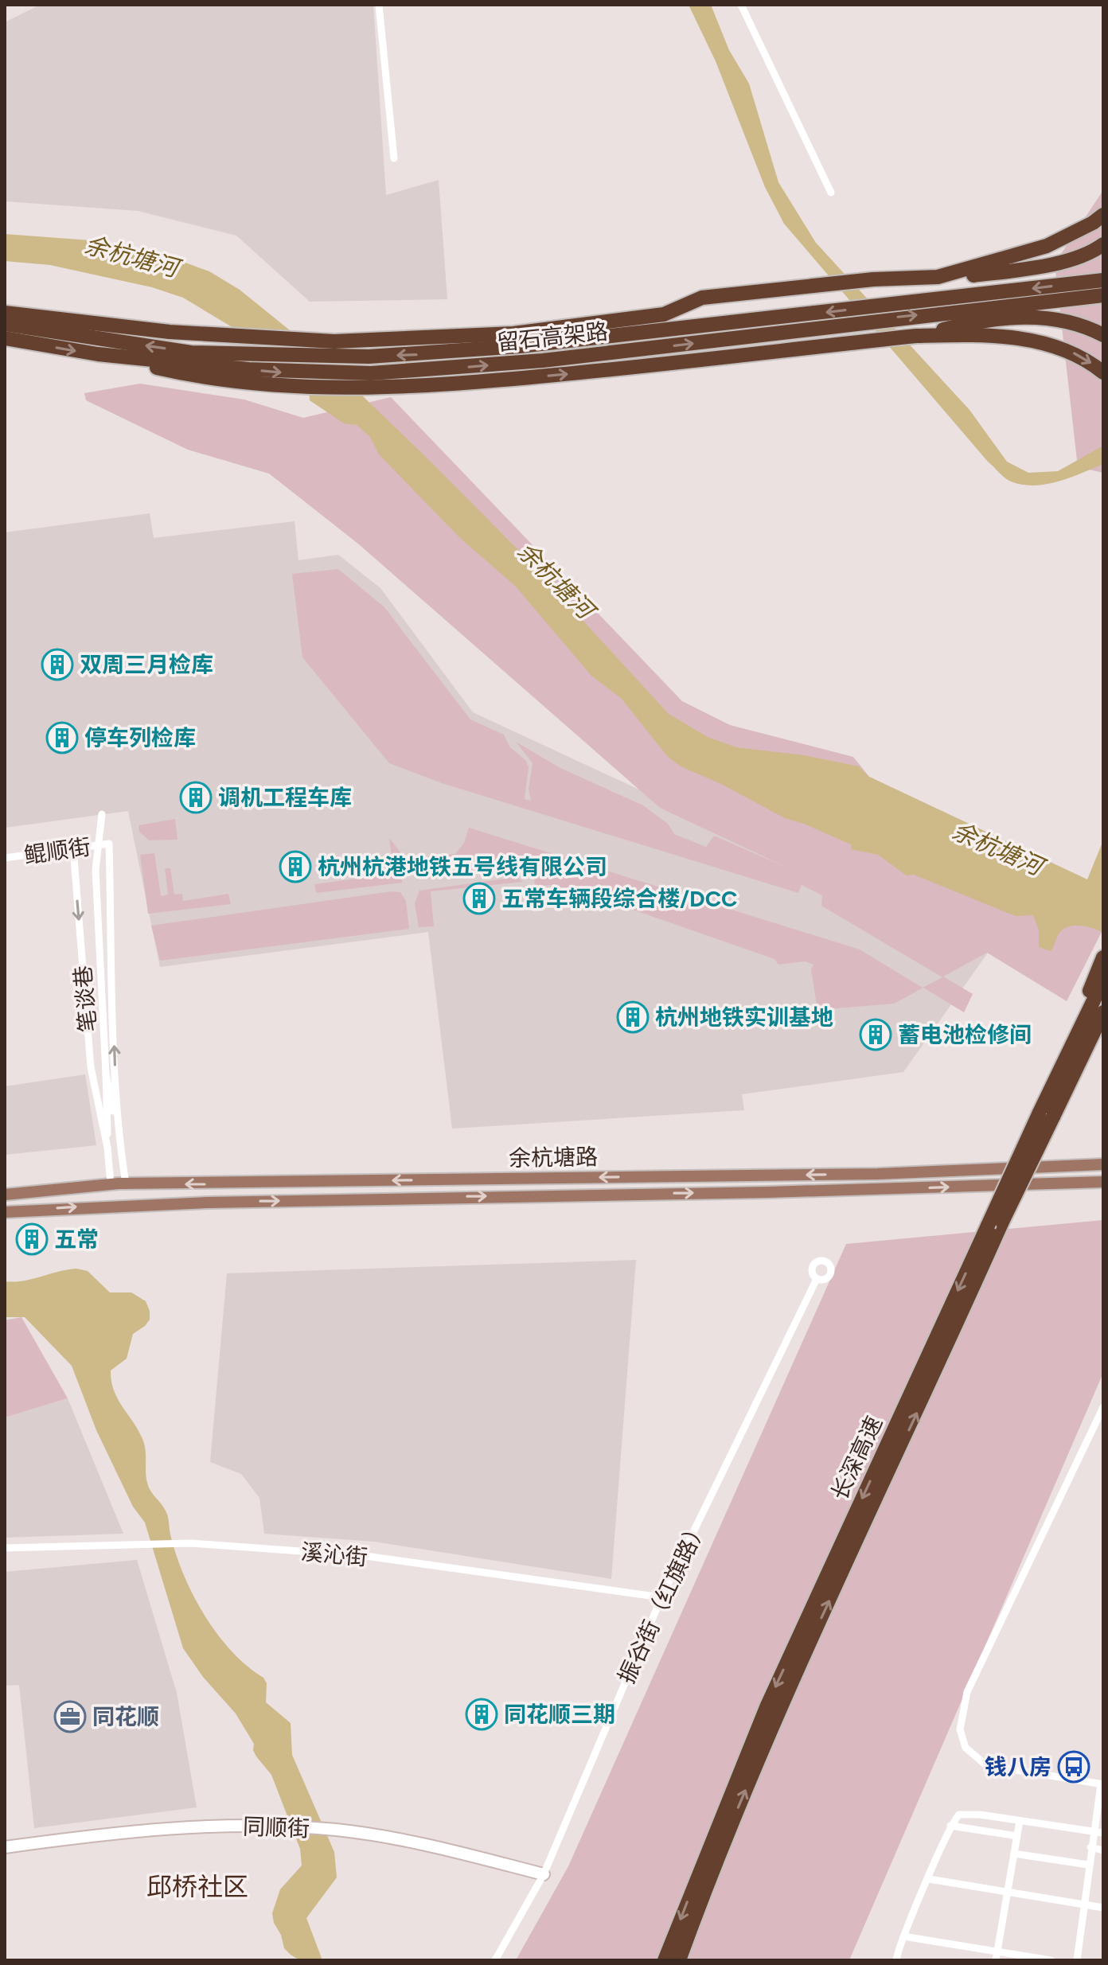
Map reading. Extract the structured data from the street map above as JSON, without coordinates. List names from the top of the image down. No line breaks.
{"streets":{"highway":["留石高架路","长深高速"],"main road":["余杭塘路"],"street":["鲲顺街","笔谈巷","溪沁街","振谷街（红旗路）","同顺街"]},"crossings":[["鲲顺街","笔谈巷"],["笔谈巷","余杭塘路"],["溪沁街","振谷街（红旗路）"],["振谷街（红旗路）","同顺街"]],"districts":["邱桥社区"],"water":["余杭塘河"],"places":{"building":["双周三月检库","停车列检库","调机工程车库","杭州杭港地铁五号线有限公司","五常车辆段综合楼/DCC","杭州地铁实训基地","蓄电池检修间","五常","同花顺三期"],"office":["同花顺"],"bus stop":["钱八房"]}}
